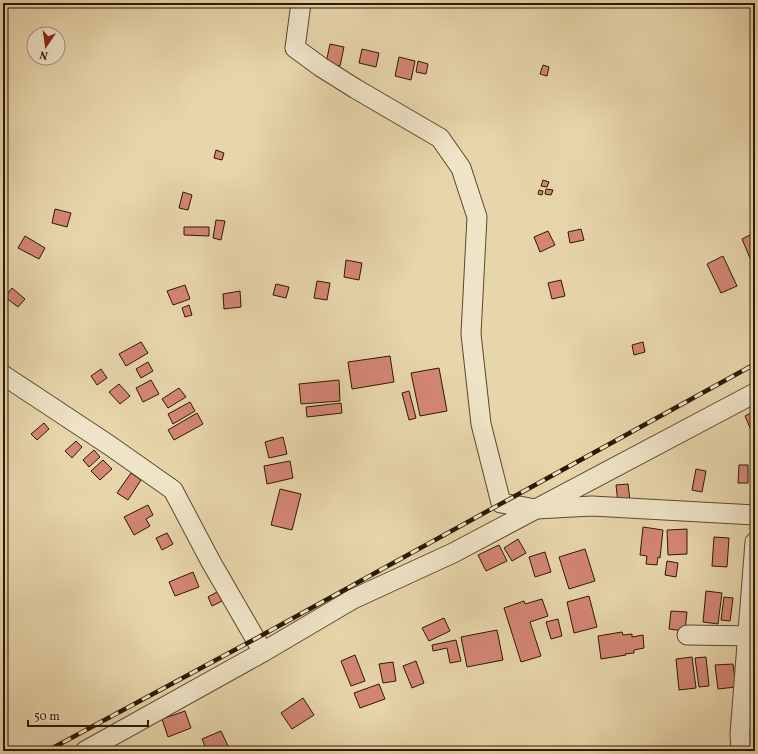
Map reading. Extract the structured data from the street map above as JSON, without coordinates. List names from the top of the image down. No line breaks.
{"scale_bar":"50 m","north":"bottom"}
